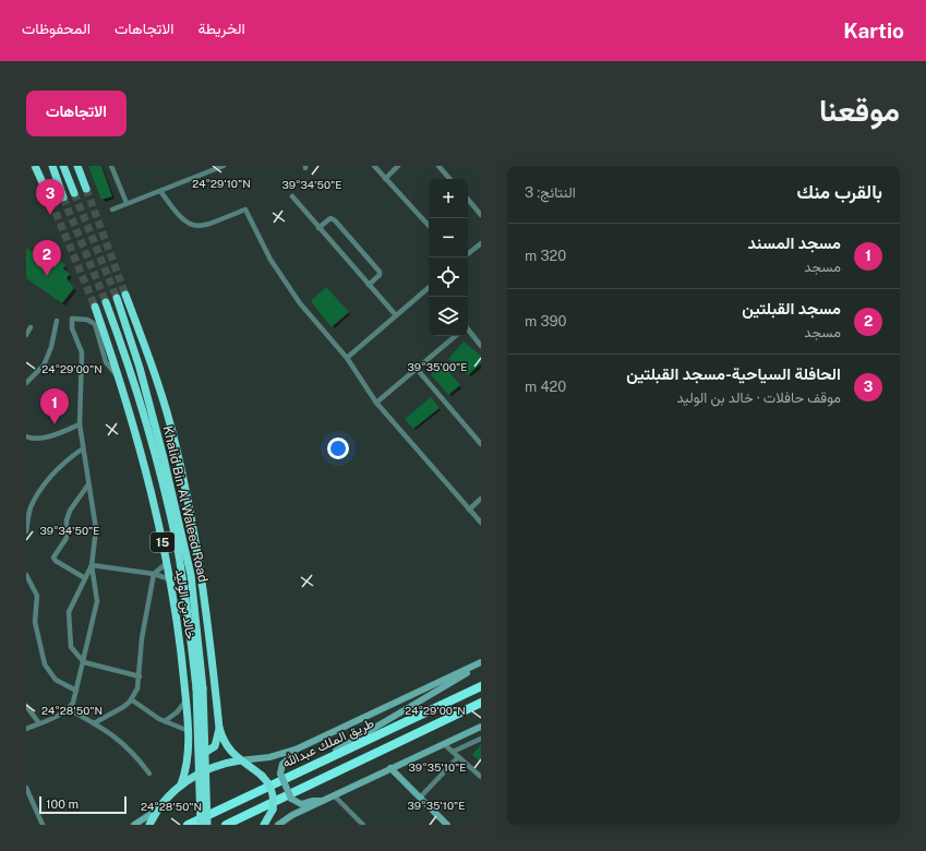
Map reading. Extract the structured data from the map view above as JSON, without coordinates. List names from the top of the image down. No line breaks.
{"streets":{"highway":["Khalid Bin Al Waleed Road","15","خالد بن الوليد","طريق الملك عبدالله"]},"crossings":[["15","خالد بن الوليد"]],"scale_bar":"100 m","page":{"header":"Kartio","nav":["الخريطة","الاتجاهات","المحفوظات"],"title":"موقعنا","buttons":"الاتجاهات","heading":["بالقرب منك","النتائج: 3"],"map_buttons":["+","−"],"pins":["3","2","1"],"list":[{"mark":"1","name":"مسجد المسند","note":"مسجد","value":"320 m"},{"mark":"2","name":"مسجد القبلتين","note":"مسجد","value":"390 m"},{"mark":"3","name":"الحافلة السياحية-مسجد القبلتين","note":"موقف حافلات · خالد بن الوليد","value":"420 m"}],"scale":"100 m"},"coordinates":["24°29'10\"N","39°34'50\"E","39°35'00\"E","24°29'00\"N","24°28'50\"N","39°35'10\"E"]}
